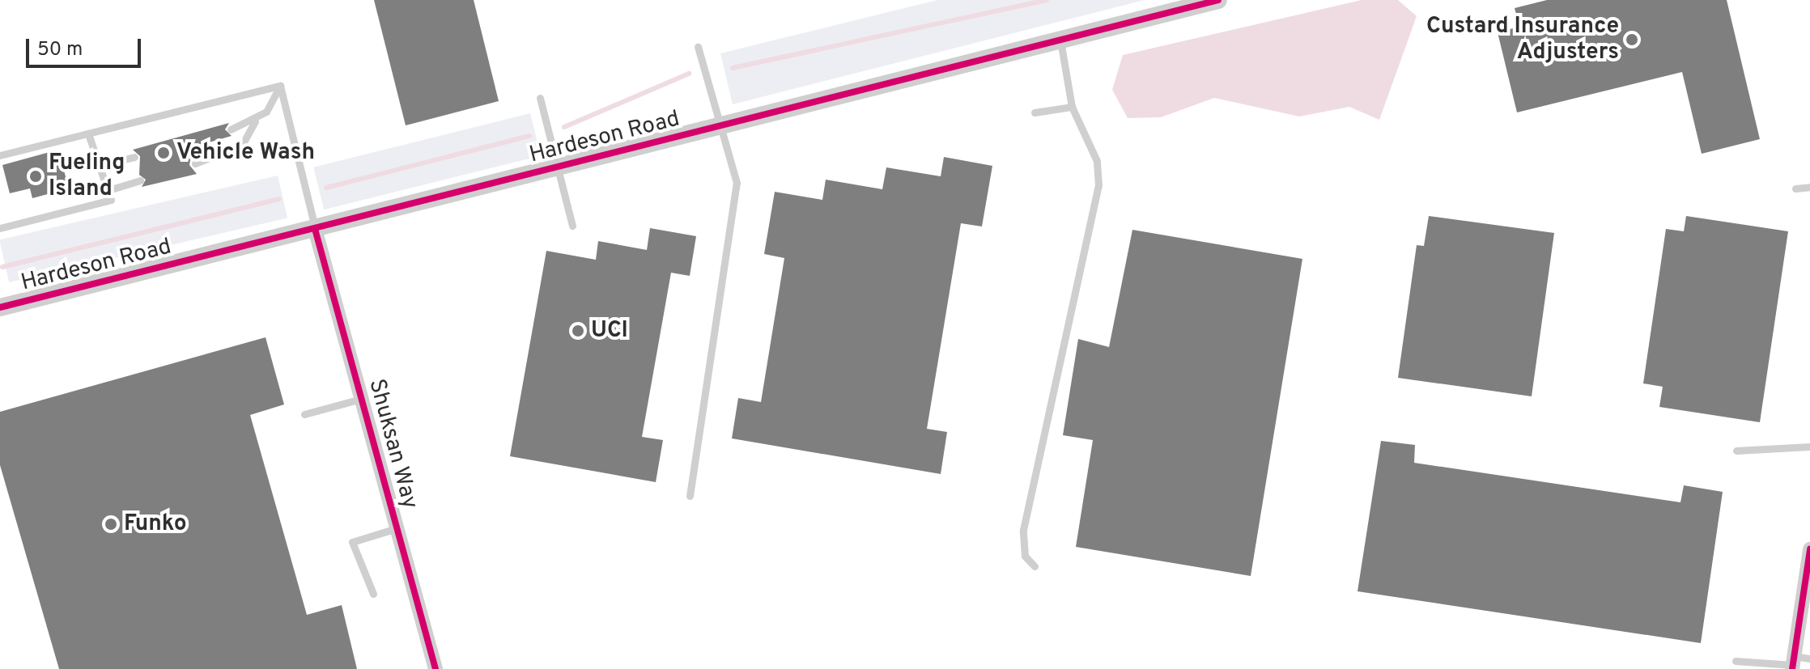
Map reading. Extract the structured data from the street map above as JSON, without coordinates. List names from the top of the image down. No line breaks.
{"streets":{"street":["Hardeson Road","Shuksan Way"]},"crossings":[["Hardeson Road","Shuksan Way"]],"places":["Custard Insurance Adjusters","Vehicle Wash","Fueling Island","UCI","Funko"],"scale_bar":"50 m"}
